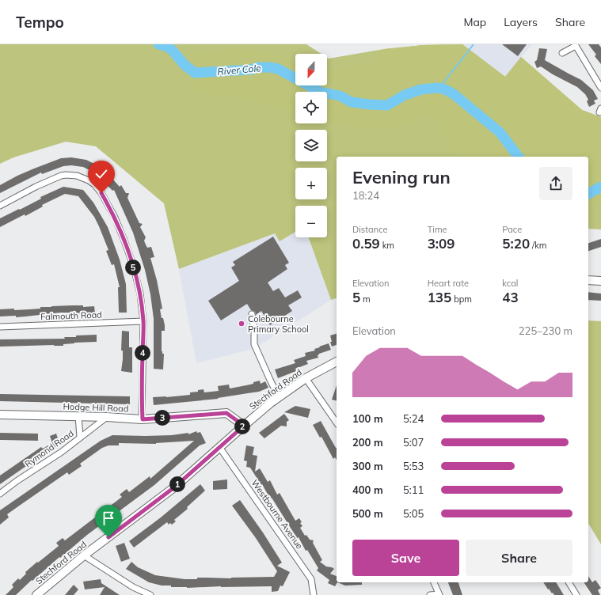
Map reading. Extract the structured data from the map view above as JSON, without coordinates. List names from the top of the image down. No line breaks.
{"streets":{"main road":["Stechford Road","Hodge Hill Road"],"street":["Falmouth Road","Rymond Road","Westbourne Avenue"]},"crossings":[["Stechford Road","Hodge Hill Road"],["Stechford Road","Westbourne Avenue"],["Hodge Hill Road","Rymond Road"]],"water":["River Cole"],"places":["Colebourne Primary School"],"north":"bottom","page":{"header":"Tempo","nav":["Map","Layers","Share"],"map_buttons":["+","−"],"heading":["Evening run","18:24"],"stats":[["Distance","0.59 km"],["Time","3:09"],["Pace","5:20 /km"],["Elevation","5 m"],["Heart rate","135 bpm"],["kcal","43"]],"pins":["5","4","3","2","1"],"chart":["Elevation","225–230 m"],"list":[{"name":"100 m","note":"5:24"},{"name":"200 m","note":"5:07"},{"name":"300 m","note":"5:53"},{"name":"400 m","note":"5:11"},{"name":"500 m","note":"5:05"}],"buttons":["Save","Share"]}}
